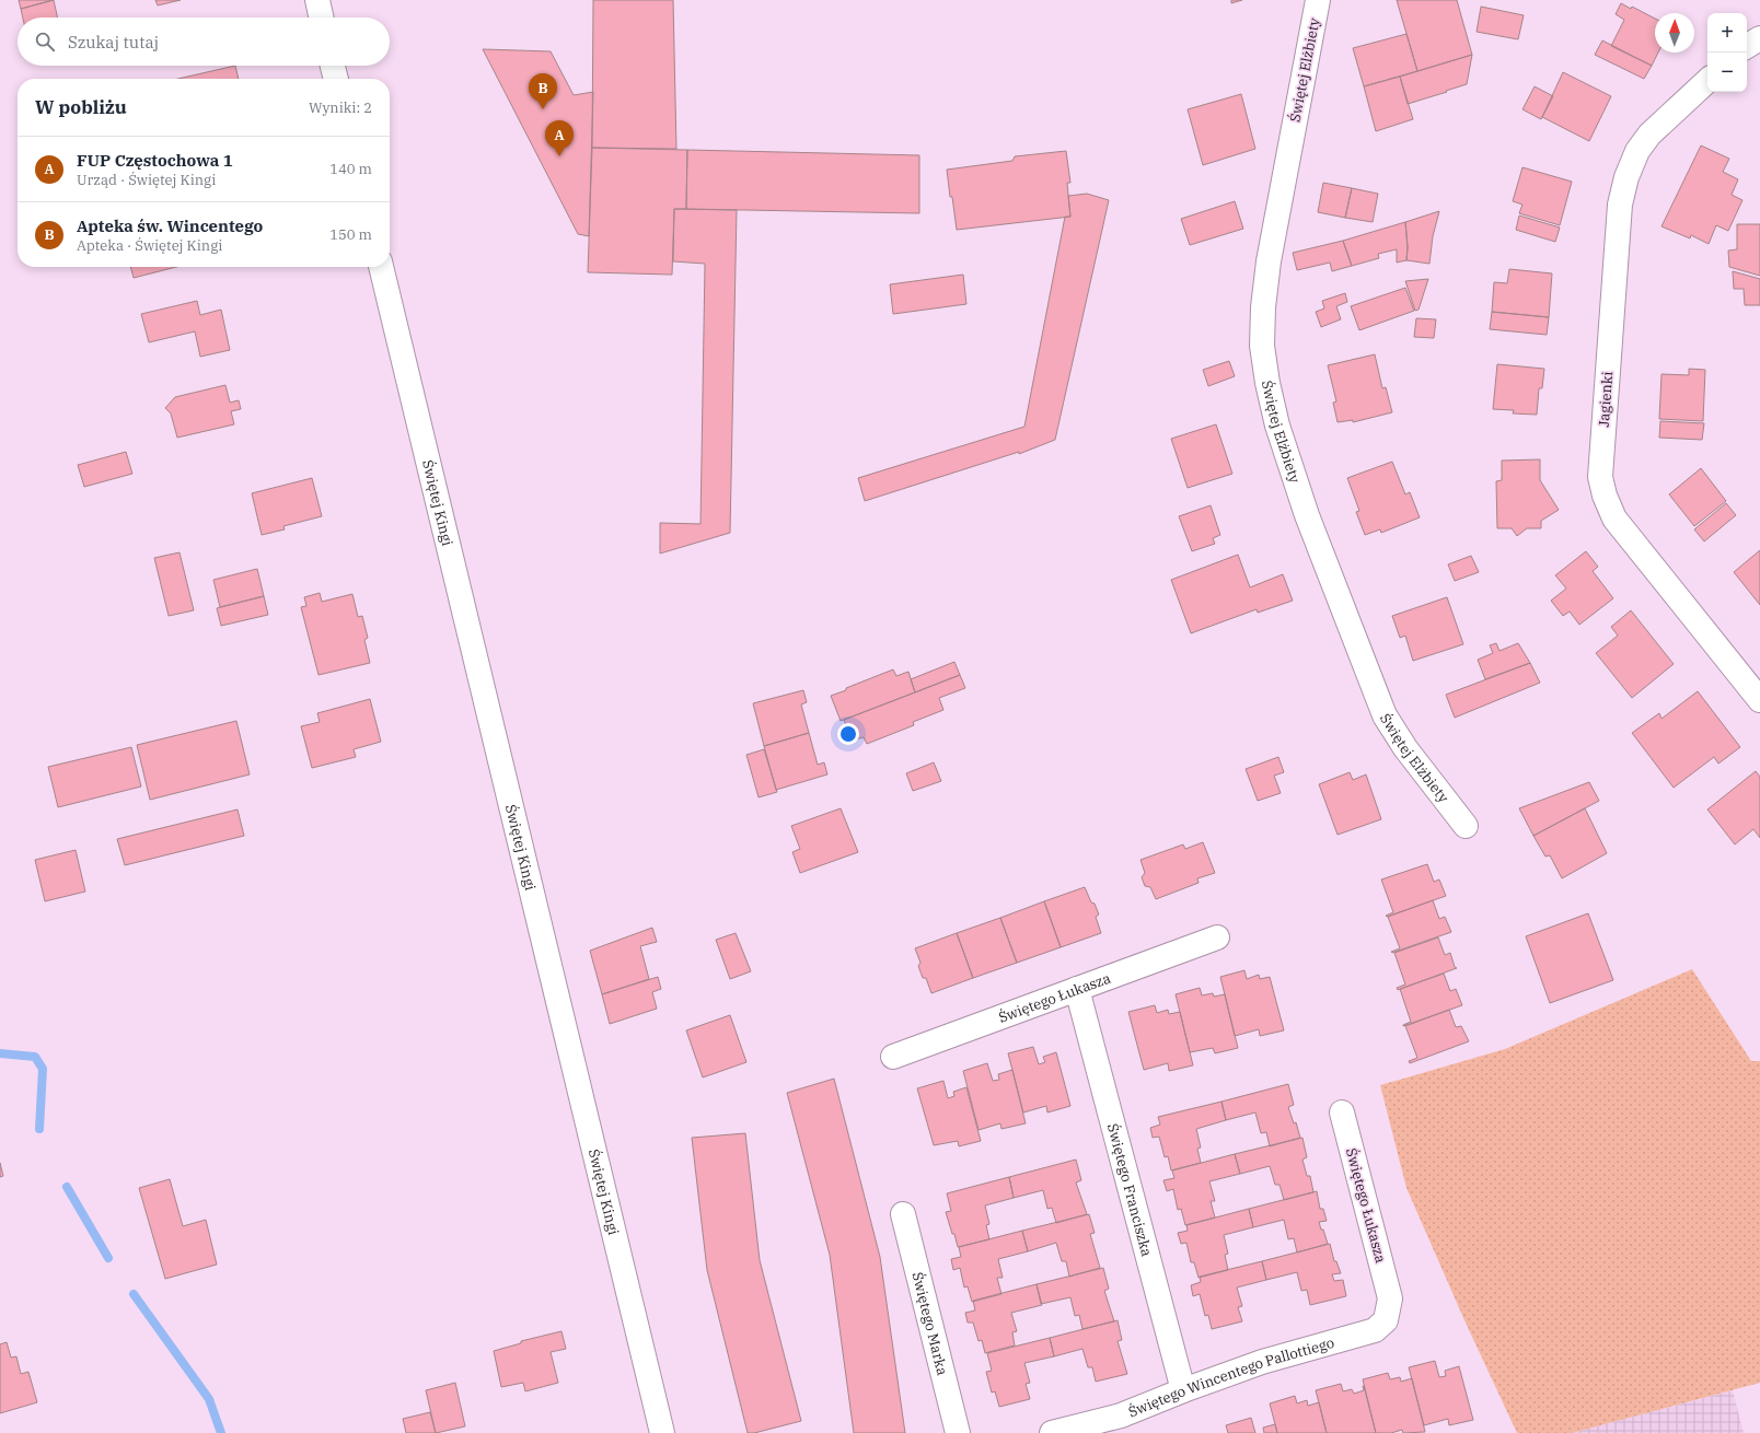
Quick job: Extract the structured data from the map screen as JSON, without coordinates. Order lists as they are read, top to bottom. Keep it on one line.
{"streets":{"street":["Świętej Elżbiety","Jagienki","Świętej Kingi","Świętego Łukasza","Świętego Franciszka","Świętego Marka","Świętego Wincentego Pallottiego"]},"crossings":[["Świętego Łukasza","Świętego Franciszka"],["Świętego Łukasza","Świętego Wincentego Pallottiego"],["Świętego Franciszka","Świętego Wincentego Pallottiego"]],"north":"top","page":{"map_buttons":["+","−"],"search":"Szukaj tutaj","pins":["B","A"],"heading":["W pobliżu","Wyniki: 2"],"list":[{"mark":"A","name":"FUP Częstochowa 1","note":"Urząd · Świętej Kingi","value":"140 m"},{"mark":"B","name":"Apteka św. Wincentego","note":"Apteka · Świętej Kingi","value":"150 m"}]}}
